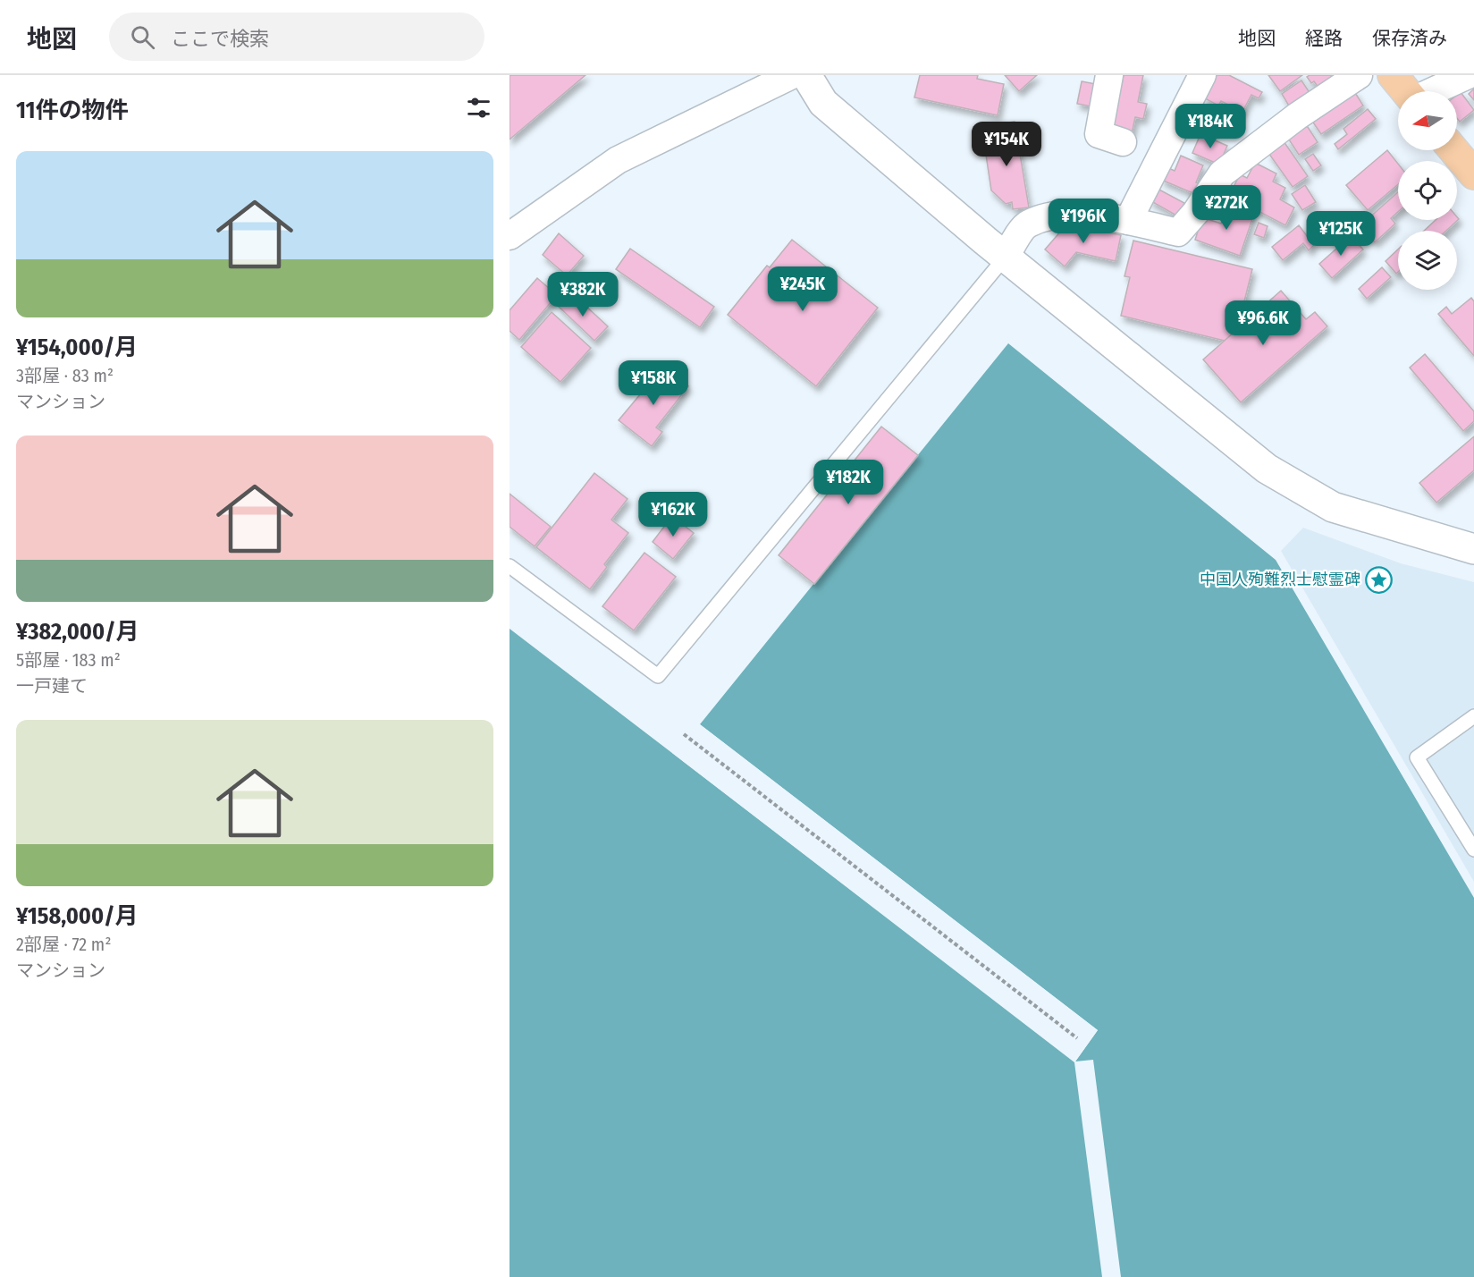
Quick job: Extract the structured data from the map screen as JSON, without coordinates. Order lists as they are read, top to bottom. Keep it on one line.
{"places":{"place":["中国人殉難烈士慰霊碑"]},"north":"left","page":{"header":"地図","search":"ここで検索","nav":["地図","経路","保存済み"],"heading":"11件の物件","price":["¥184K","¥154K","¥272K","¥196K","¥125K","¥245K","¥382K","¥96.6K","¥158K","¥182K","¥162K"],"list":[{"name":"¥154,000/月","note":"3部屋 · 83 m² · マンション"},{"name":"¥382,000/月","note":"5部屋 · 183 m² · 一戸建て"},{"name":"¥158,000/月","note":"2部屋 · 72 m² · マンション"}]}}
